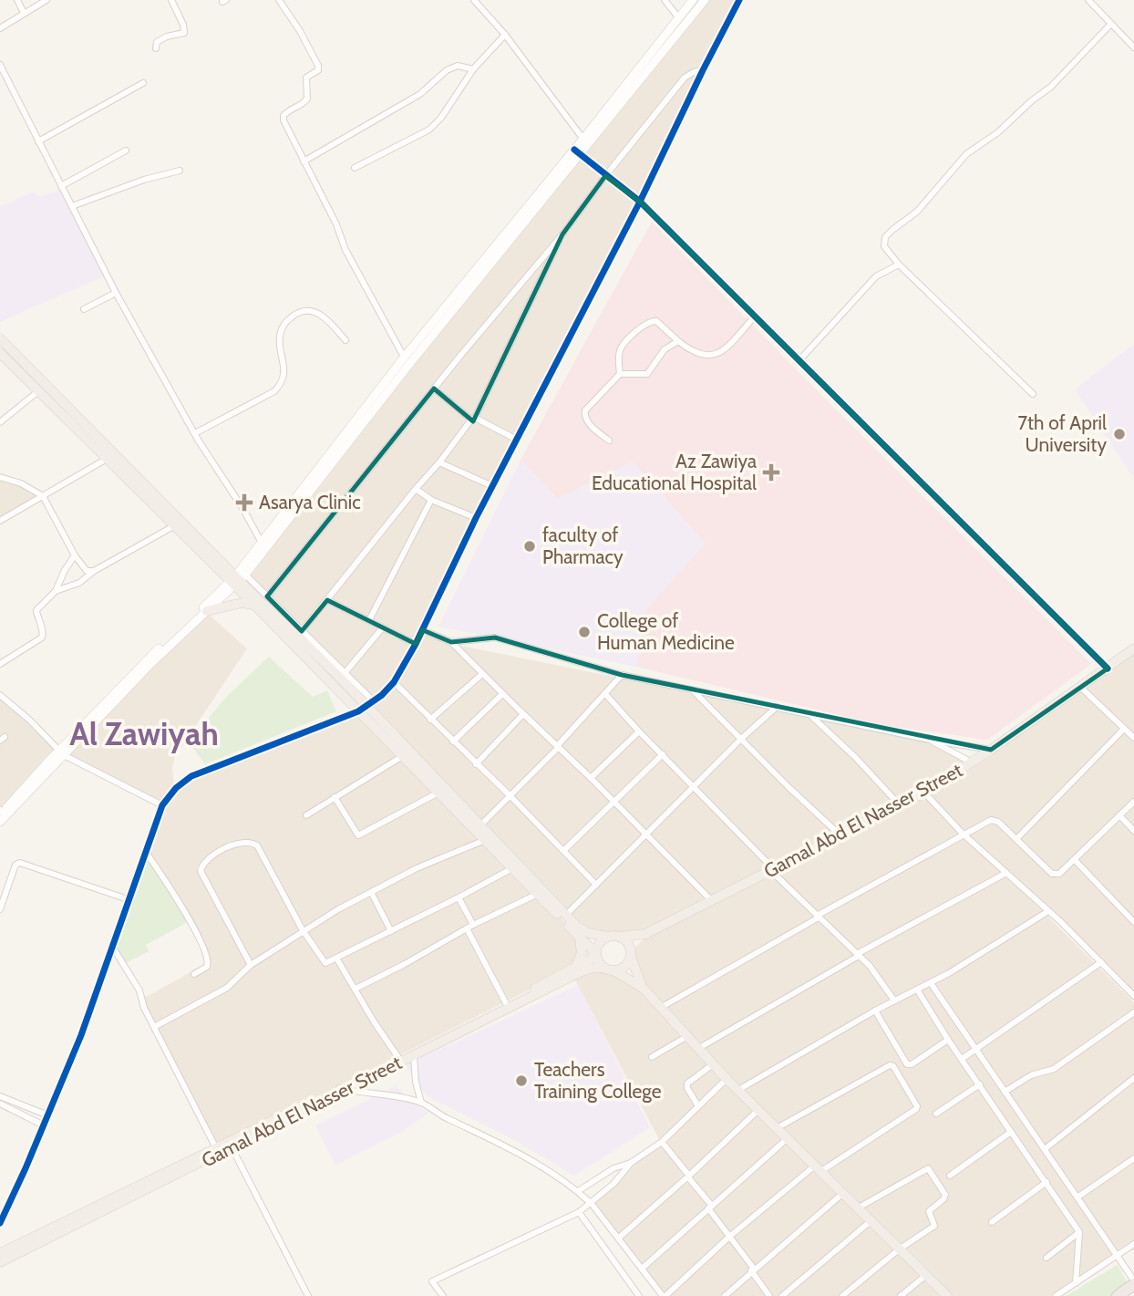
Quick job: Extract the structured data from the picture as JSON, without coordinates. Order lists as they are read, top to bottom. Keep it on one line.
{"streets":{"main road":["Gamal Abd El Nasser Street"]},"districts":["Al Zawiyah"],"places":{"other":["7th of April University","faculty of Pharmacy","College of Human Medicine","Teachers Training College"],"health":["Az Zawiya Educational Hospital","Asarya Clinic"]}}
